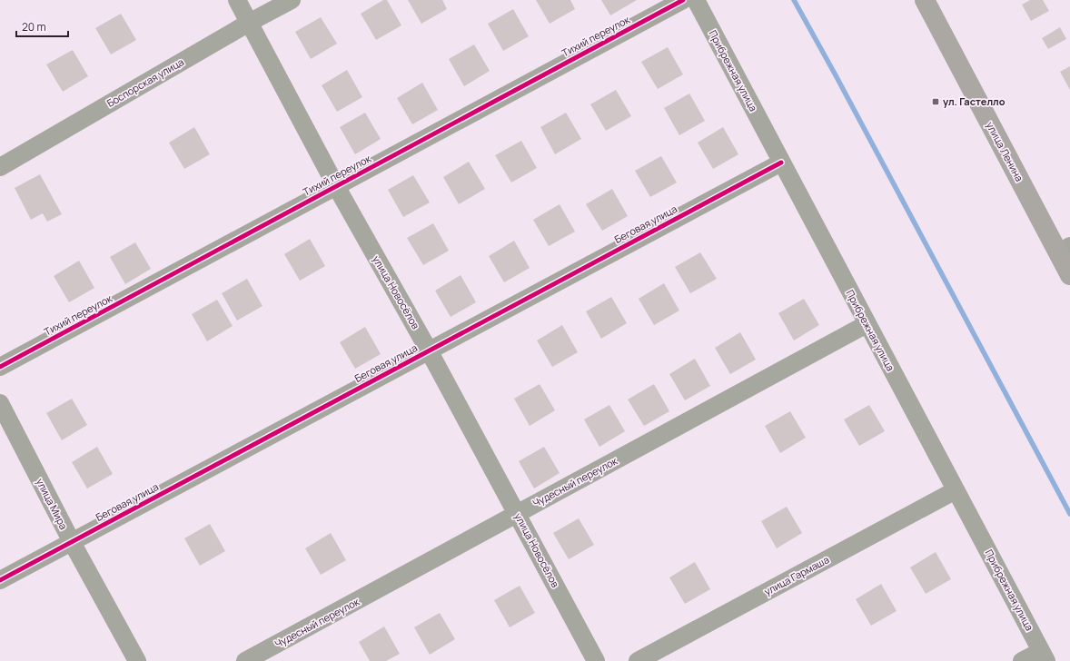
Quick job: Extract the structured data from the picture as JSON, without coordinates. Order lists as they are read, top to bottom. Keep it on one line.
{"streets":{"main road":["улица Ленина"],"street":["Тихий переулок","Прибрежная улица","Боспорская улица","Беговая улица","улица Новосёлов","Чудесный переулок","улица Мира","улица Гармаша"]},"crossings":[["Тихий переулок","улица Новосёлов"],["Прибрежная улица","Беговая улица"],["Прибрежная улица","Чудесный переулок"],["Прибрежная улица","улица Гармаша"],["Боспорская улица","улица Новосёлов"],["Беговая улица","улица Новосёлов"],["Беговая улица","улица Мира"],["улица Новосёлов","Чудесный переулок"]],"places":{"transit":["ул. Гастелло"]},"scale_bar":"20 m"}
